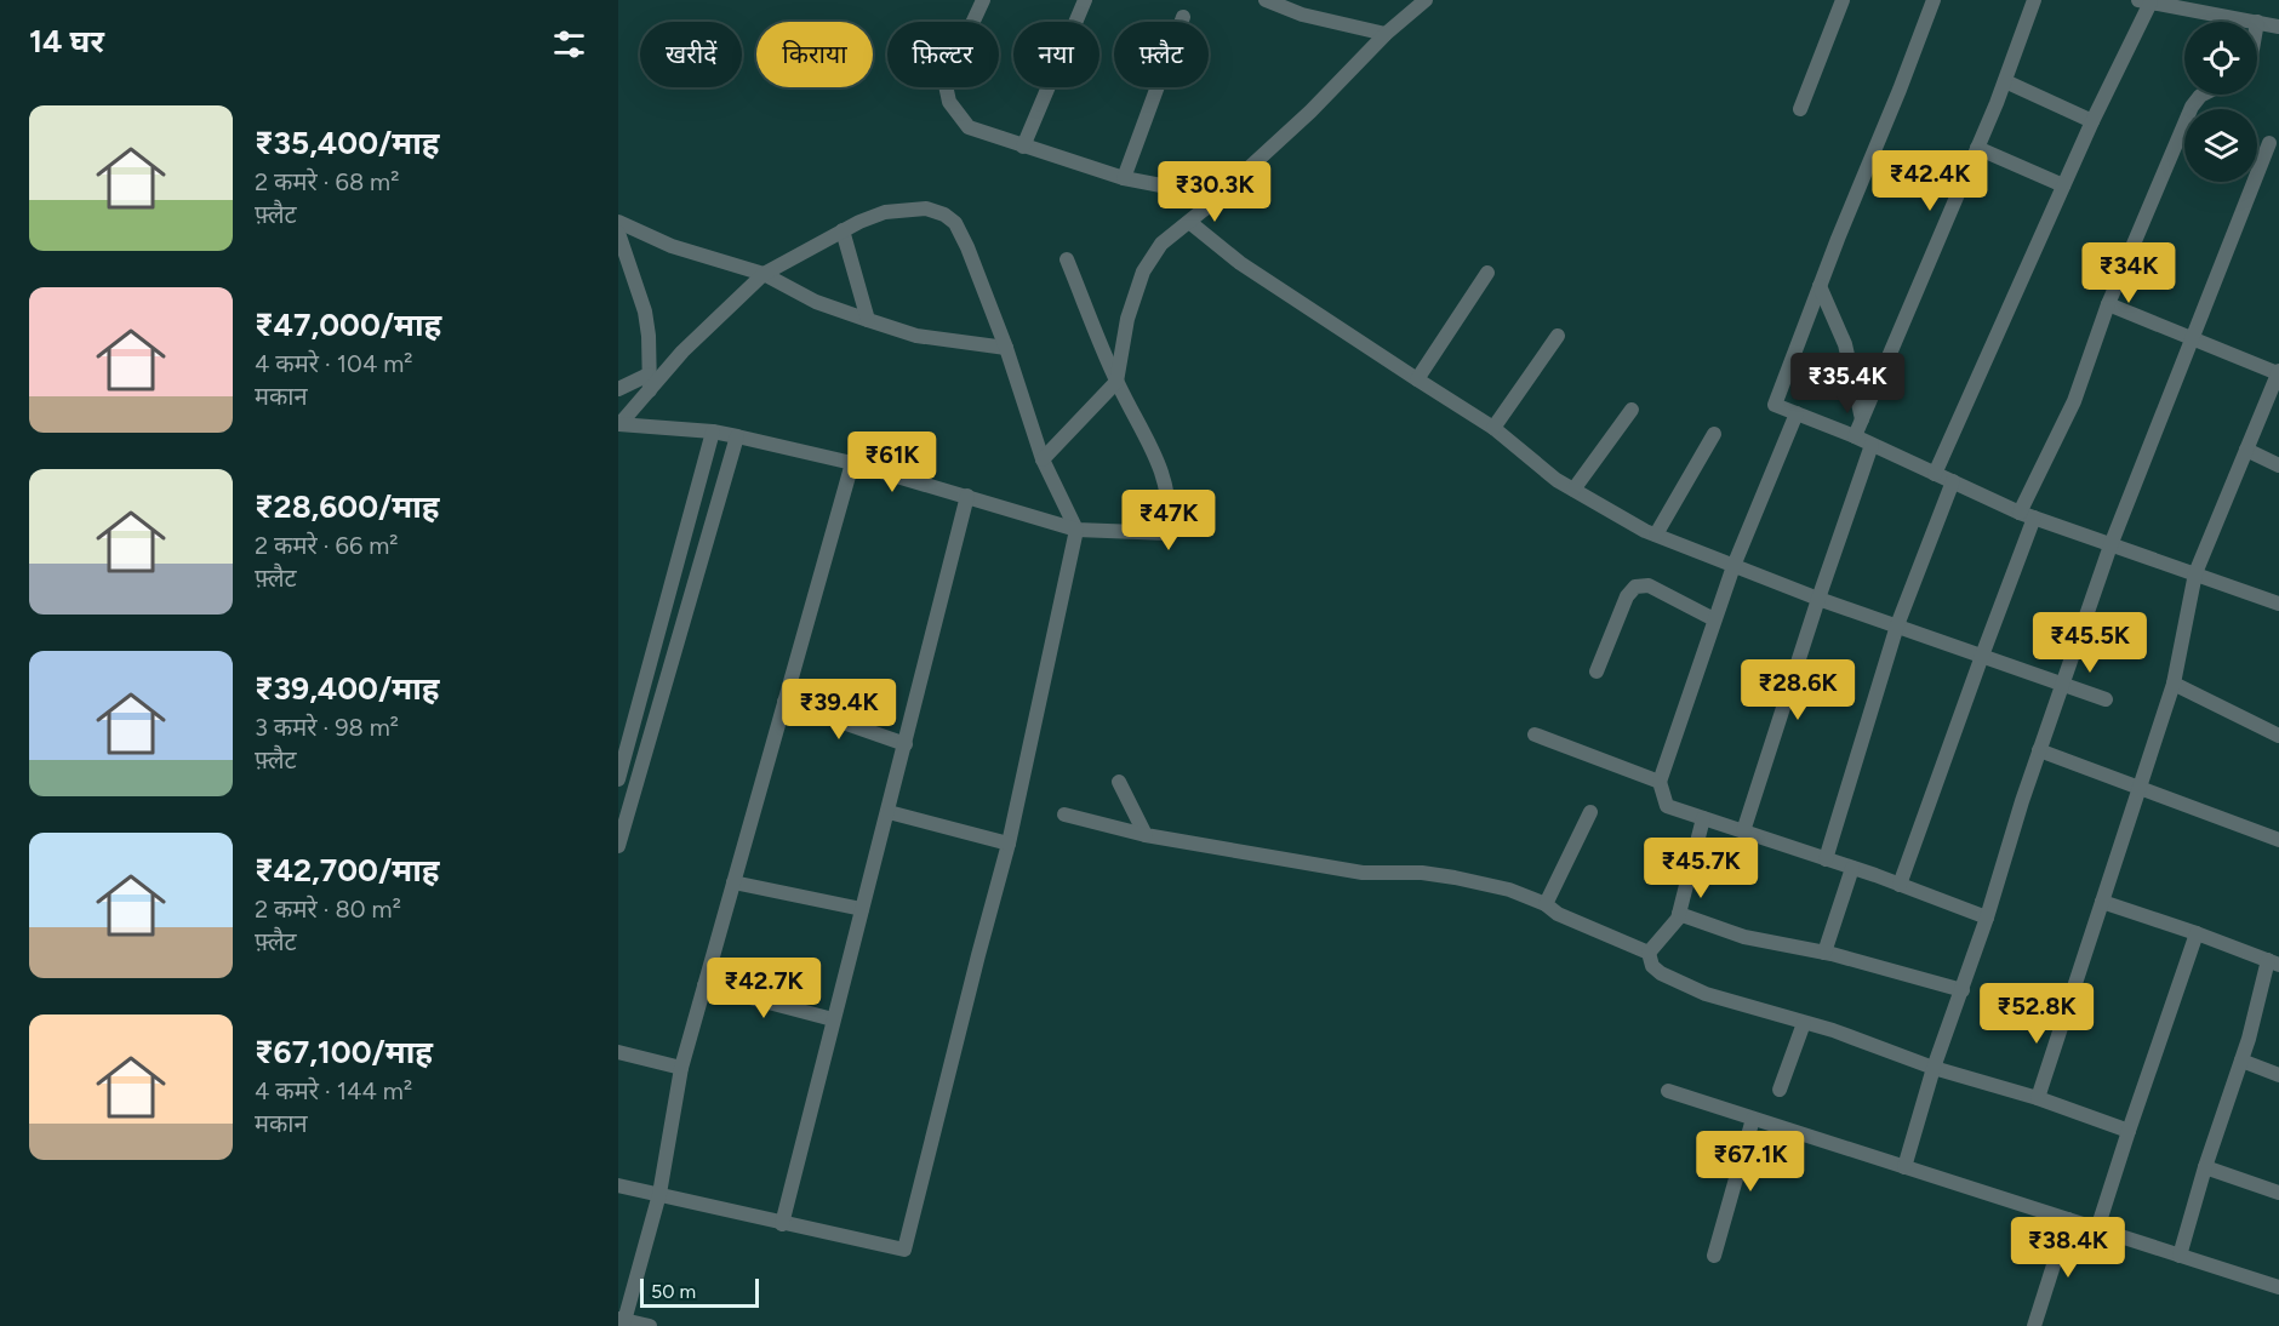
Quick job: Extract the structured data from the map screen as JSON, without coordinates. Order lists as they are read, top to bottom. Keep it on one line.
{"scale_bar":"50 m","page":{"heading":"14 घर","chip":["खरीदें","किराया","फ़िल्टर","नया","फ़्लैट"],"list":[{"name":"₹35,400/माह","note":"2 कमरे · 68 m² · फ़्लैट"},{"name":"₹47,000/माह","note":"4 कमरे · 104 m² · मकान"},{"name":"₹28,600/माह","note":"2 कमरे · 66 m² · फ़्लैट"},{"name":"₹39,400/माह","note":"3 कमरे · 98 m² · फ़्लैट"},{"name":"₹42,700/माह","note":"2 कमरे · 80 m² · फ़्लैट"},{"name":"₹67,100/माह","note":"4 कमरे · 144 m² · मकान"}],"price":["₹42.4K","₹30.3K","₹34K","₹35.4K","₹61K","₹47K","₹45.5K","₹28.6K","₹39.4K","₹45.7K","₹42.7K","₹52.8K","₹67.1K","₹38.4K"],"scale":"50 m"}}
